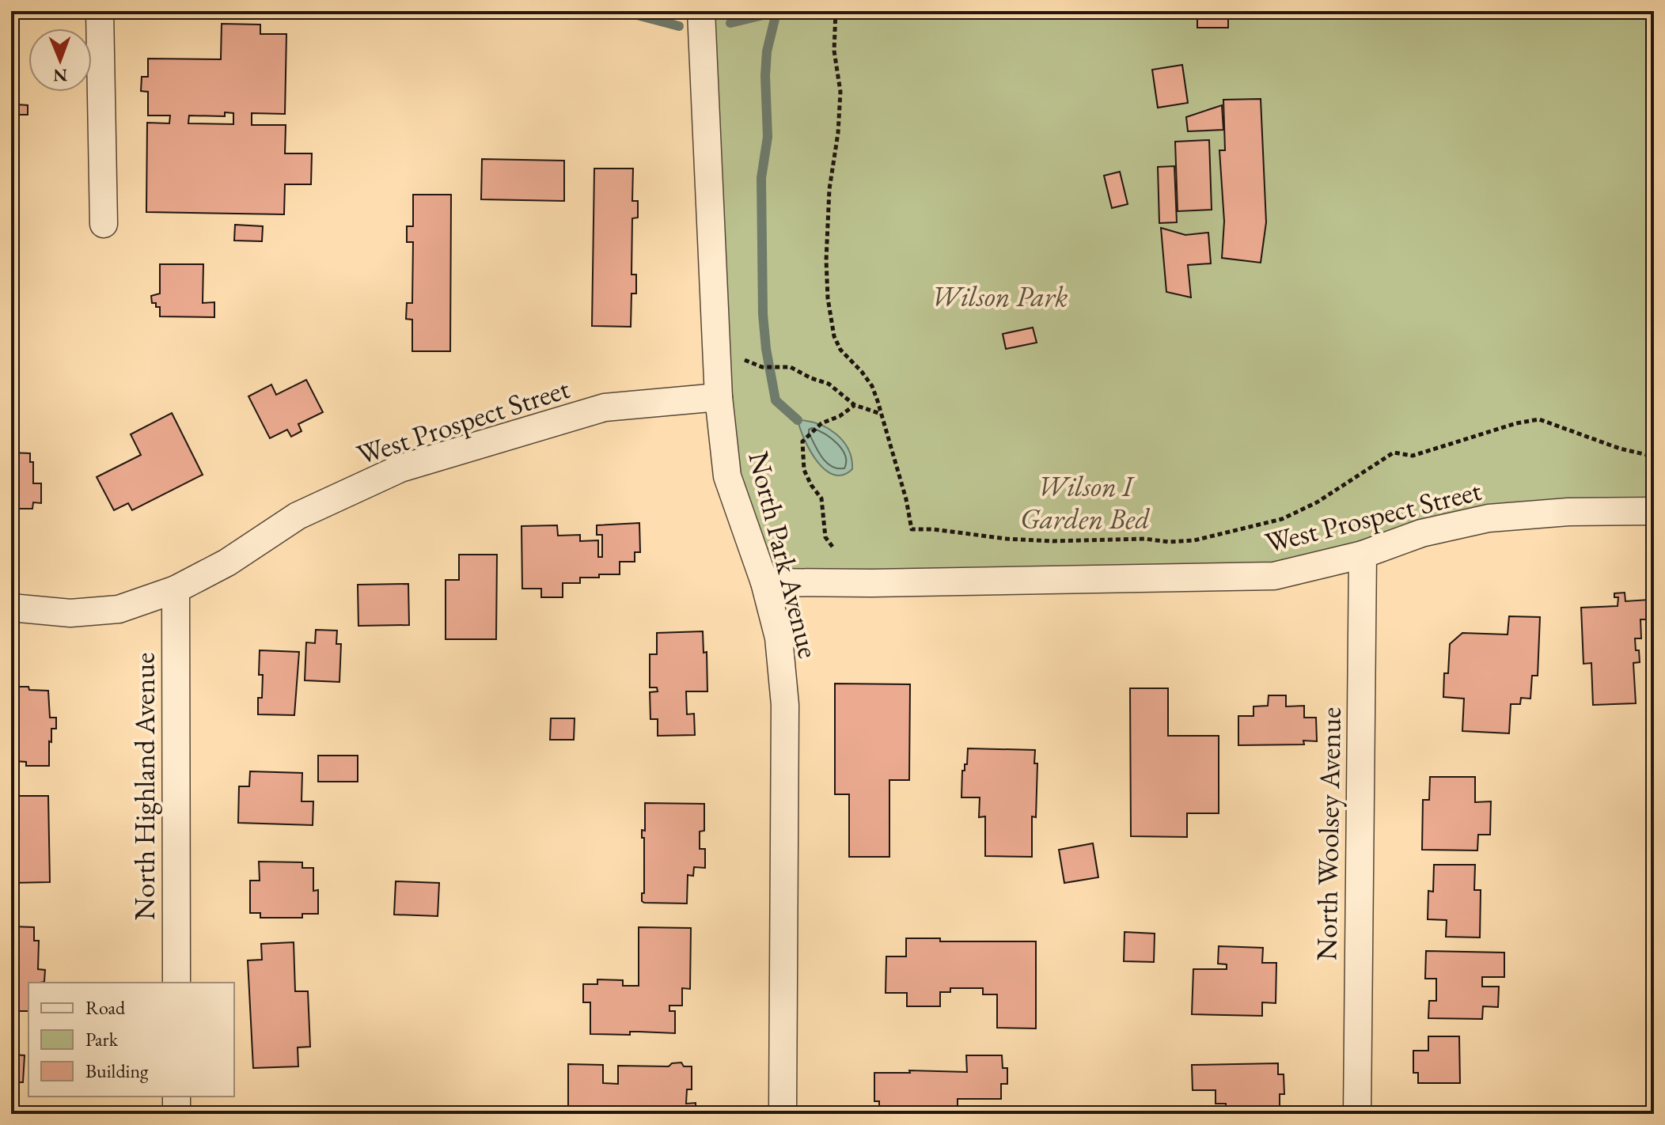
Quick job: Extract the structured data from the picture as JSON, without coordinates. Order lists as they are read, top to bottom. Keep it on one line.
{"streets":{"street":["West Prospect Street","North Park Avenue","North Highland Avenue","North Woolsey Avenue"]},"crossings":[["West Prospect Street","North Park Avenue"],["West Prospect Street","North Highland Avenue"],["West Prospect Street","North Woolsey Avenue"]],"parks":["Wilson Park","Wilson I Garden Bed"],"legend":["Road","Park","Building"],"north":"bottom"}
